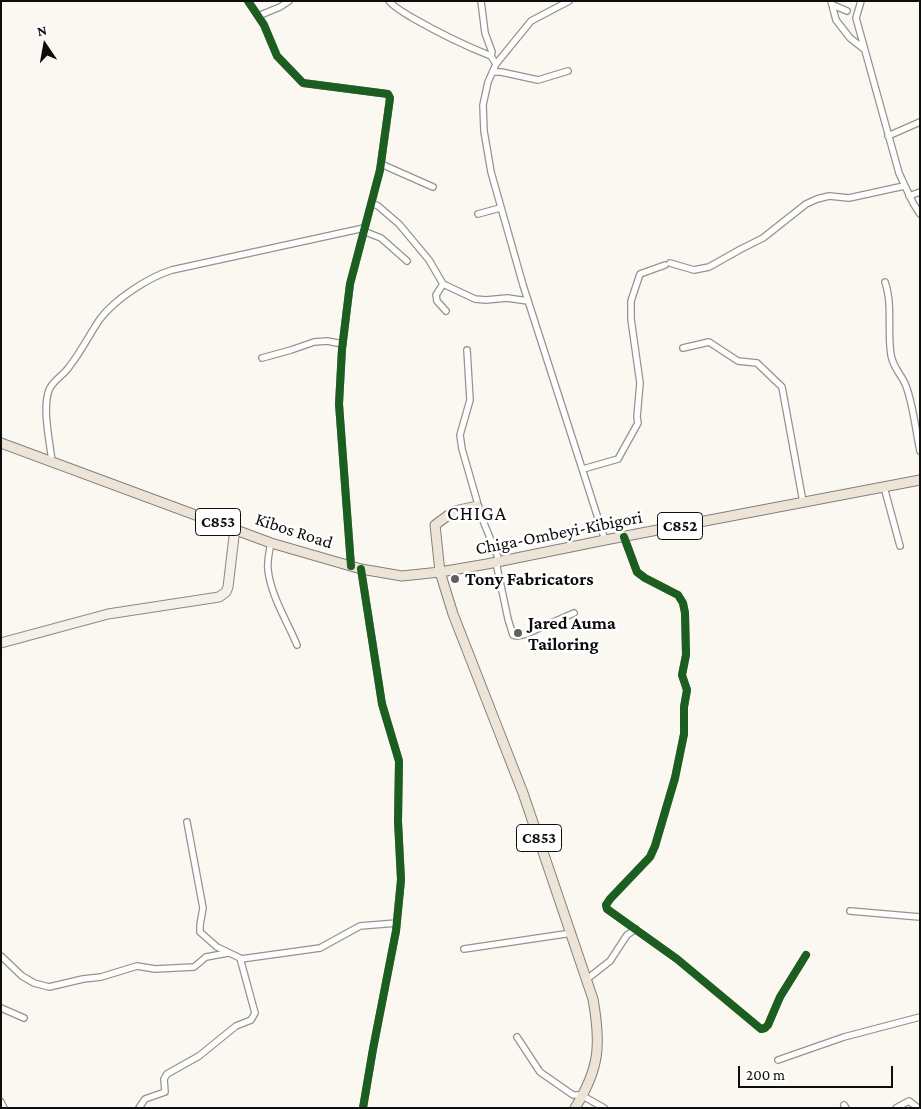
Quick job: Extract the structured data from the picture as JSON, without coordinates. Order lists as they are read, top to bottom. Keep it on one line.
{"streets":{"main road":["C853","C852","Kibos Road","Chiga-Ombeyi-Kibigori"]},"crossings":[["C853","Kibos Road"],["C853","Chiga-Ombeyi-Kibigori"],["Kibos Road","Chiga-Ombeyi-Kibigori"]],"districts":["CHIGA"],"places":["Tony Fabricators","Jared Auma Tailoring"],"scale_bar":"200 m","north":"top"}
